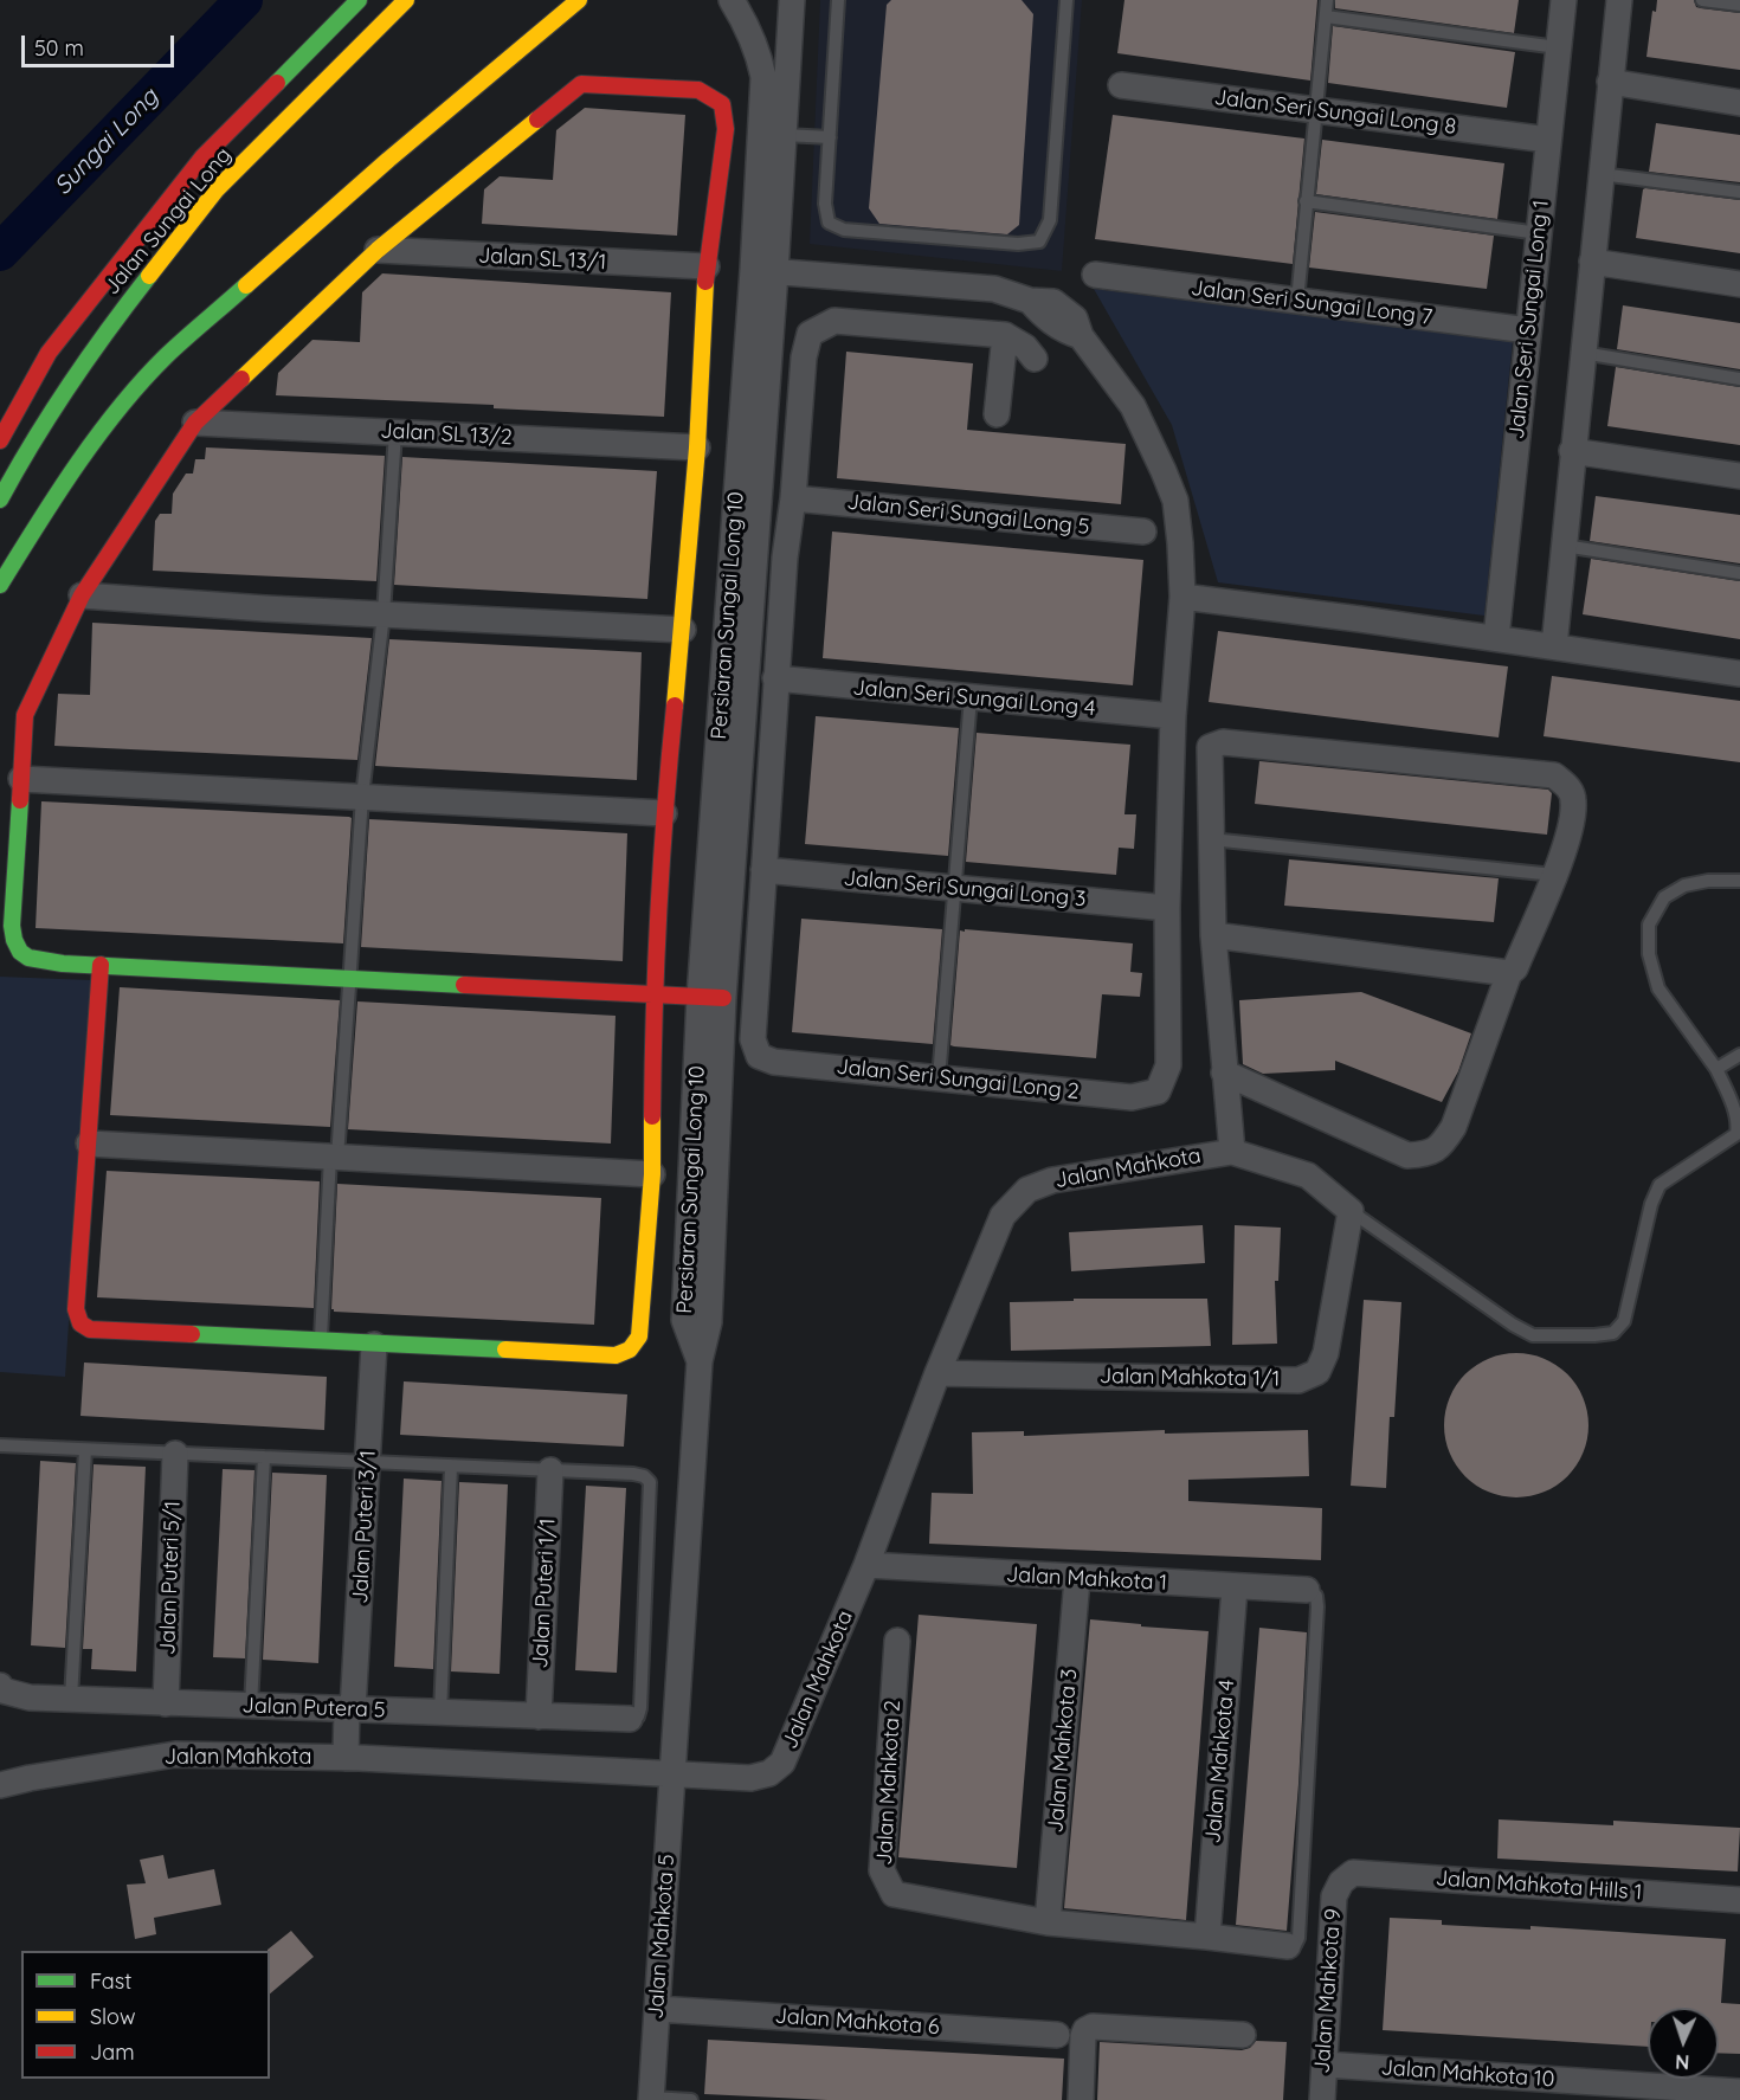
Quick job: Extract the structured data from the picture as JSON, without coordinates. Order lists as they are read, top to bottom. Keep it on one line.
{"streets":{"main road":["Jalan Sungai Long"],"street":["Jalan Seri Sungai Long 8","Jalan SL 13/1","Jalan Seri Sungai Long 7","Jalan Seri Sungai Long 1","Jalan SL 13/2","Jalan Seri Sungai Long 5","Persiaran Sungai Long 10","Jalan Seri Sungai Long 4","Jalan Seri Sungai Long 3","Jalan Seri Sungai Long 2","Jalan Mahkota","Jalan Mahkota 1/1","Jalan Puteri 3/1","Jalan Puteri 5/1","Jalan Mahkota 1","Jalan Puteri 1/1","Jalan Putera 5","Jalan Mahkota 3","Jalan Mahkota 4","Jalan Mahkota 2","Jalan Mahkota Hills 1","Jalan Mahkota 5","Jalan Mahkota 9","Jalan Mahkota 6","Jalan Mahkota 10"]},"crossings":[["Jalan Seri Sungai Long 8","Jalan Seri Sungai Long 1"],["Jalan Seri Sungai Long 7","Jalan Seri Sungai Long 1"],["Persiaran Sungai Long 10","Jalan Mahkota"],["Persiaran Sungai Long 10","Jalan Mahkota 5"],["Jalan Seri Sungai Long 3","Jalan Seri Sungai Long 2"],["Jalan Mahkota","Jalan Mahkota 1/1"],["Jalan Mahkota","Jalan Puteri 3/1"],["Jalan Mahkota","Jalan Mahkota 1"],["Jalan Mahkota","Jalan Mahkota 5"],["Jalan Puteri 3/1","Jalan Putera 5"],["Jalan Puteri 5/1","Jalan Putera 5"],["Jalan Mahkota 1","Jalan Mahkota 3"],["Jalan Mahkota 1","Jalan Mahkota 4"],["Jalan Puteri 1/1","Jalan Putera 5"],["Jalan Mahkota 3","Jalan Mahkota 2"],["Jalan Mahkota Hills 1","Jalan Mahkota 9"],["Jalan Mahkota 5","Jalan Mahkota 6"],["Jalan Mahkota 9","Jalan Mahkota 10"]],"water":["Sungai Long"],"legend":["Fast","Slow","Jam"],"scale_bar":"50 m","north":"bottom"}
